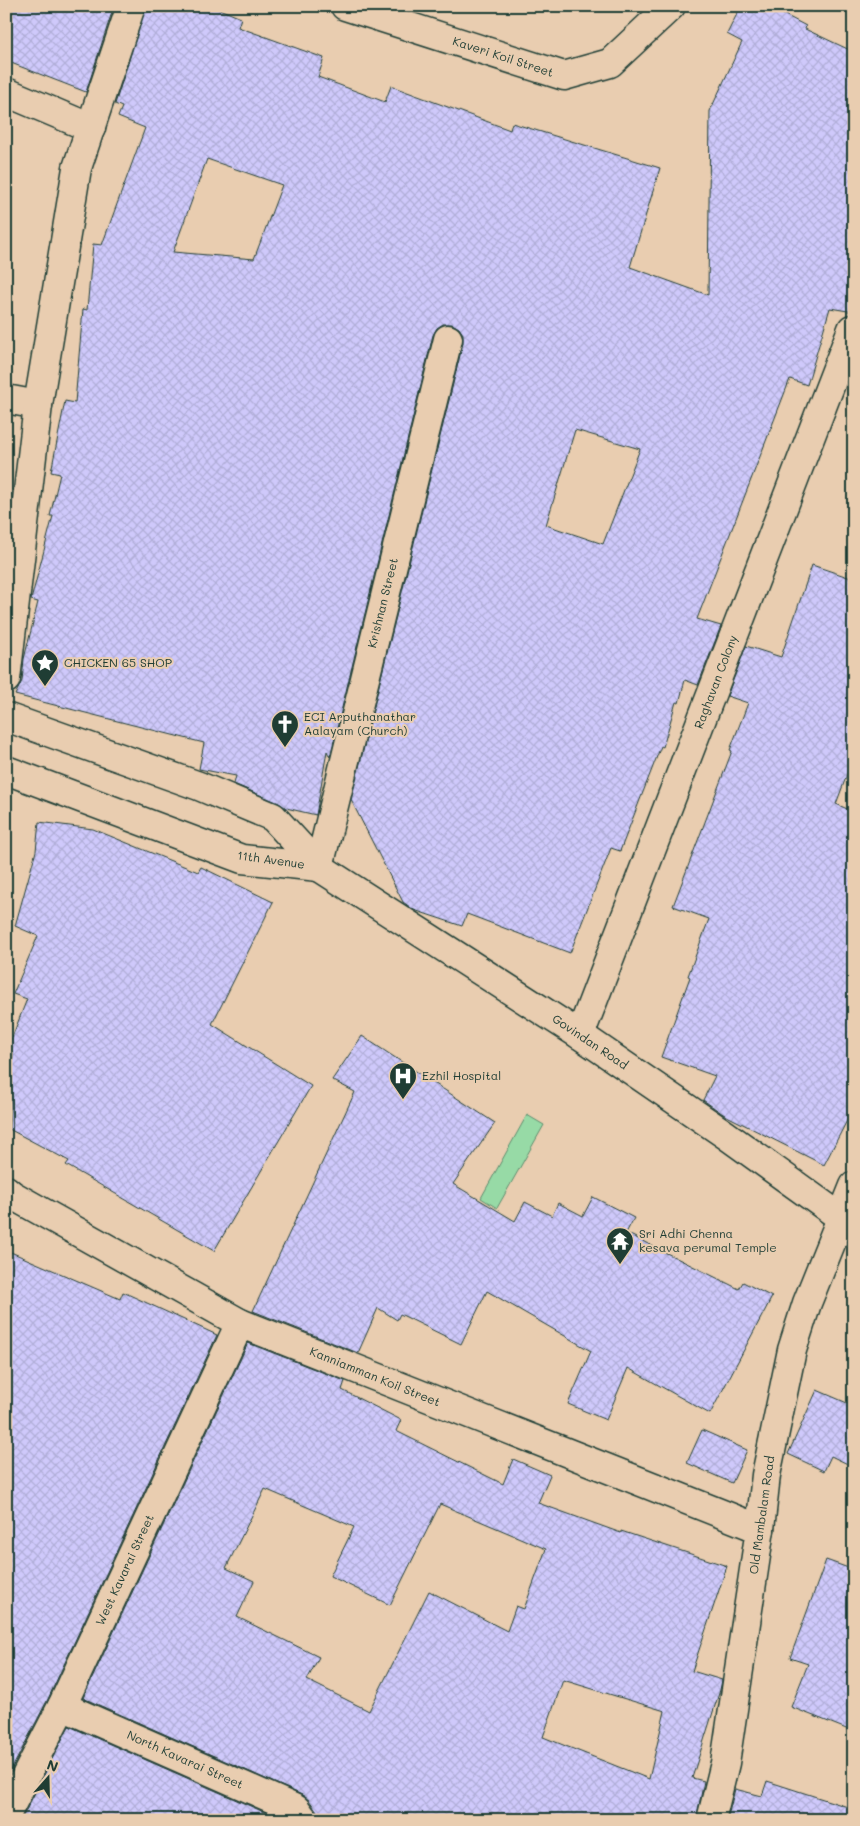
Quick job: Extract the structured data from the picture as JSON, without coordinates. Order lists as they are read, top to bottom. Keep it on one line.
{"streets":{"street":["Kaveri Koil Street","Krishnan Street","Raghavan Colony","11th Avenue","Govindan Road","Kanniamman Koil Street","Old Mambalam Road","West Kavarai Street","North Kavarai Street"]},"crossings":[["Krishnan Street","11th Avenue"],["Krishnan Street","Govindan Road"],["Raghavan Colony","Govindan Road"],["11th Avenue","Govindan Road"],["Govindan Road","Old Mambalam Road"],["Kanniamman Koil Street","Old Mambalam Road"],["Kanniamman Koil Street","West Kavarai Street"],["West Kavarai Street","North Kavarai Street"]],"places":{"place":["CHICKEN 65 SHOP"],"church":["ECI Arputhanathar Aalayam (Church)"],"hospital":["Ezhil Hospital"],"temple":["Sri Adhi Chenna kesava perumal Temple"]},"north":"top"}
